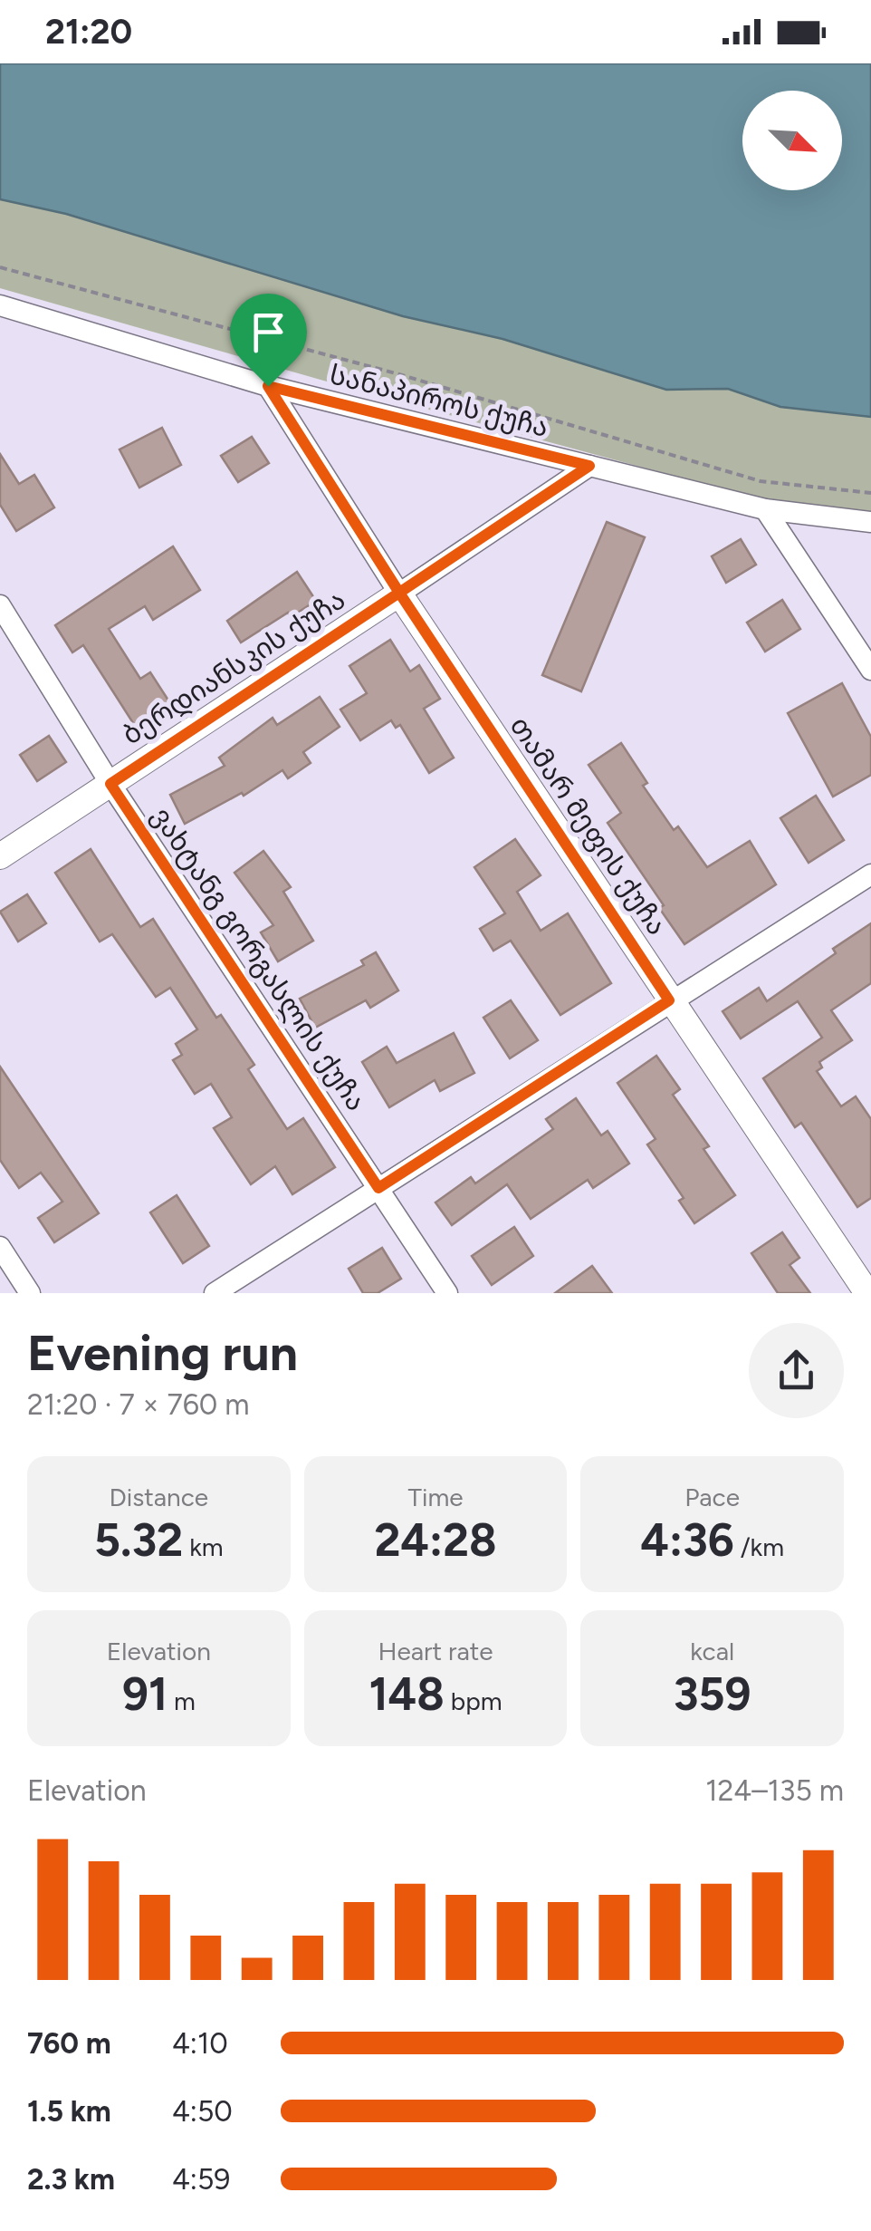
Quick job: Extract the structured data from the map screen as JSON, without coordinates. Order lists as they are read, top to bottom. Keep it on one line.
{"streets":{"street":["სანაპიროს ქუჩა","ბერდიანსკის ქუჩა","თამარ მეფის ქუჩა","ვახტანგ გორგასლის ქუჩა"]},"crossings":[["სანაპიროს ქუჩა","ბერდიანსკის ქუჩა"],["სანაპიროს ქუჩა","თამარ მეფის ქუჩა"],["ბერდიანსკის ქუჩა","თამარ მეფის ქუჩა"],["ბერდიანსკის ქუჩა","ვახტანგ გორგასლის ქუჩა"]],"north":"bottom right","page":{"status":"21:20","heading":["Evening run","21:20 · 7 × 760 m"],"stats":[["Distance","5.32 km"],["Time","24:28"],["Pace","4:36 /km"],["Elevation","91 m"],["Heart rate","148 bpm"],["kcal","359"]],"chart":["Elevation","124–135 m"],"list":[{"name":"760 m","note":"4:10"},{"name":"1.5 km","note":"4:50"},{"name":"2.3 km","note":"4:59"}]}}
